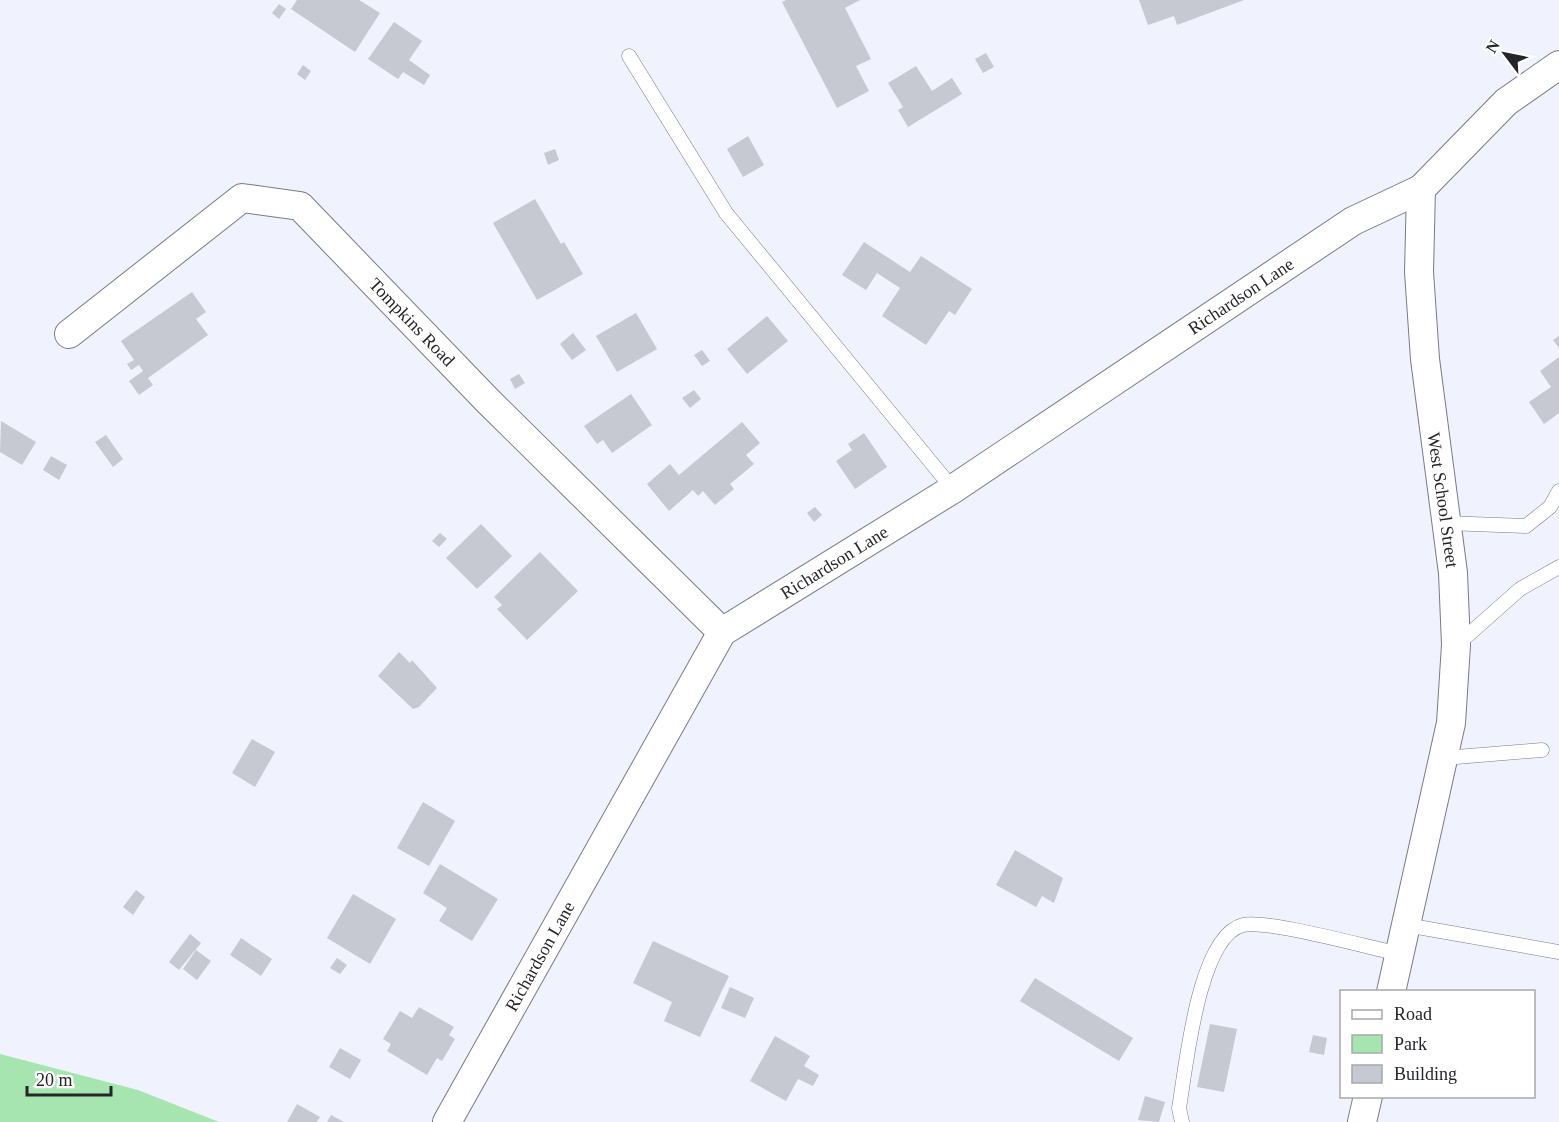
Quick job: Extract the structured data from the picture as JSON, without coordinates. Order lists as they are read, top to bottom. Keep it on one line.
{"streets":{"street":["Richardson Lane","Tompkins Road","West School Street"]},"crossings":[["Richardson Lane","Tompkins Road"],["Richardson Lane","West School Street"]],"legend":["Road","Park","Building"],"scale_bar":"20 m","north":"top left"}
